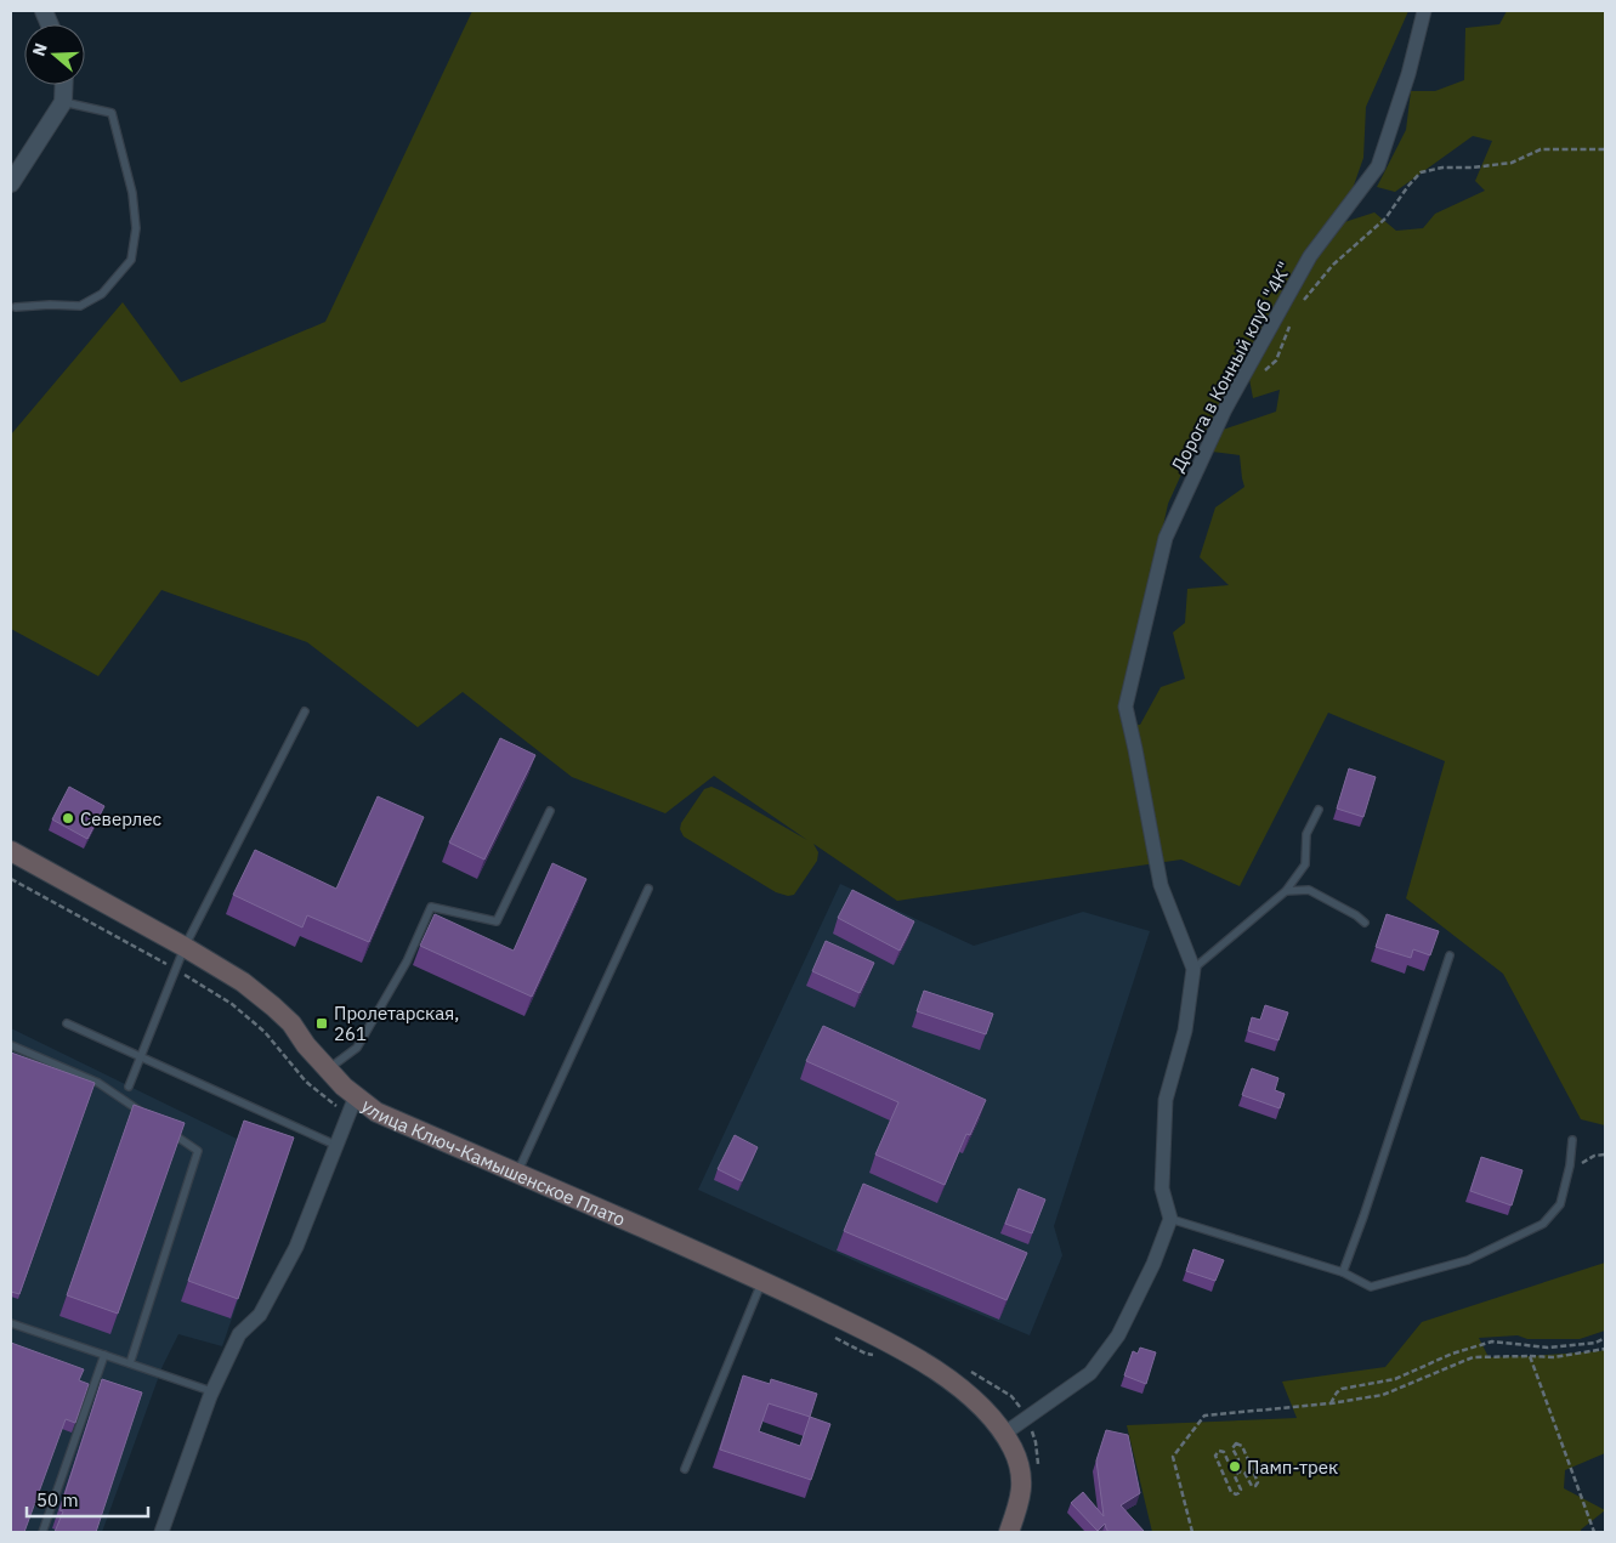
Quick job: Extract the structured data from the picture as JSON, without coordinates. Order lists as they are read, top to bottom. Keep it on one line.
{"streets":{"main road":["улица Ключ-Камышенское Плато"],"street":["Дорога в Конный клуб \"4К\""]},"places":{"other":["Северлес","Памп-трек"],"transit":["Пролетарская, 261"]},"scale_bar":"50 m","north":"left"}
